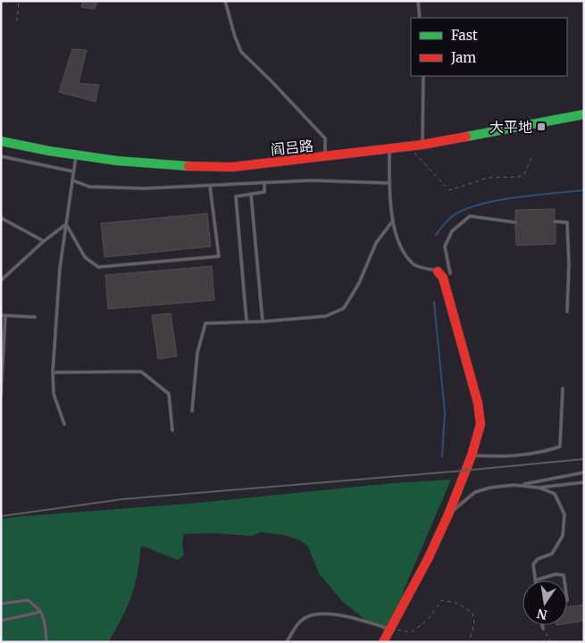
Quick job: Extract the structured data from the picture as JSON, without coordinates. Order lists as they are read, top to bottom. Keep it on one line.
{"streets":{"street":["阎吕路"]},"places":{"transit":["大平地"]},"legend":["Fast","Jam"],"north":"bottom"}
